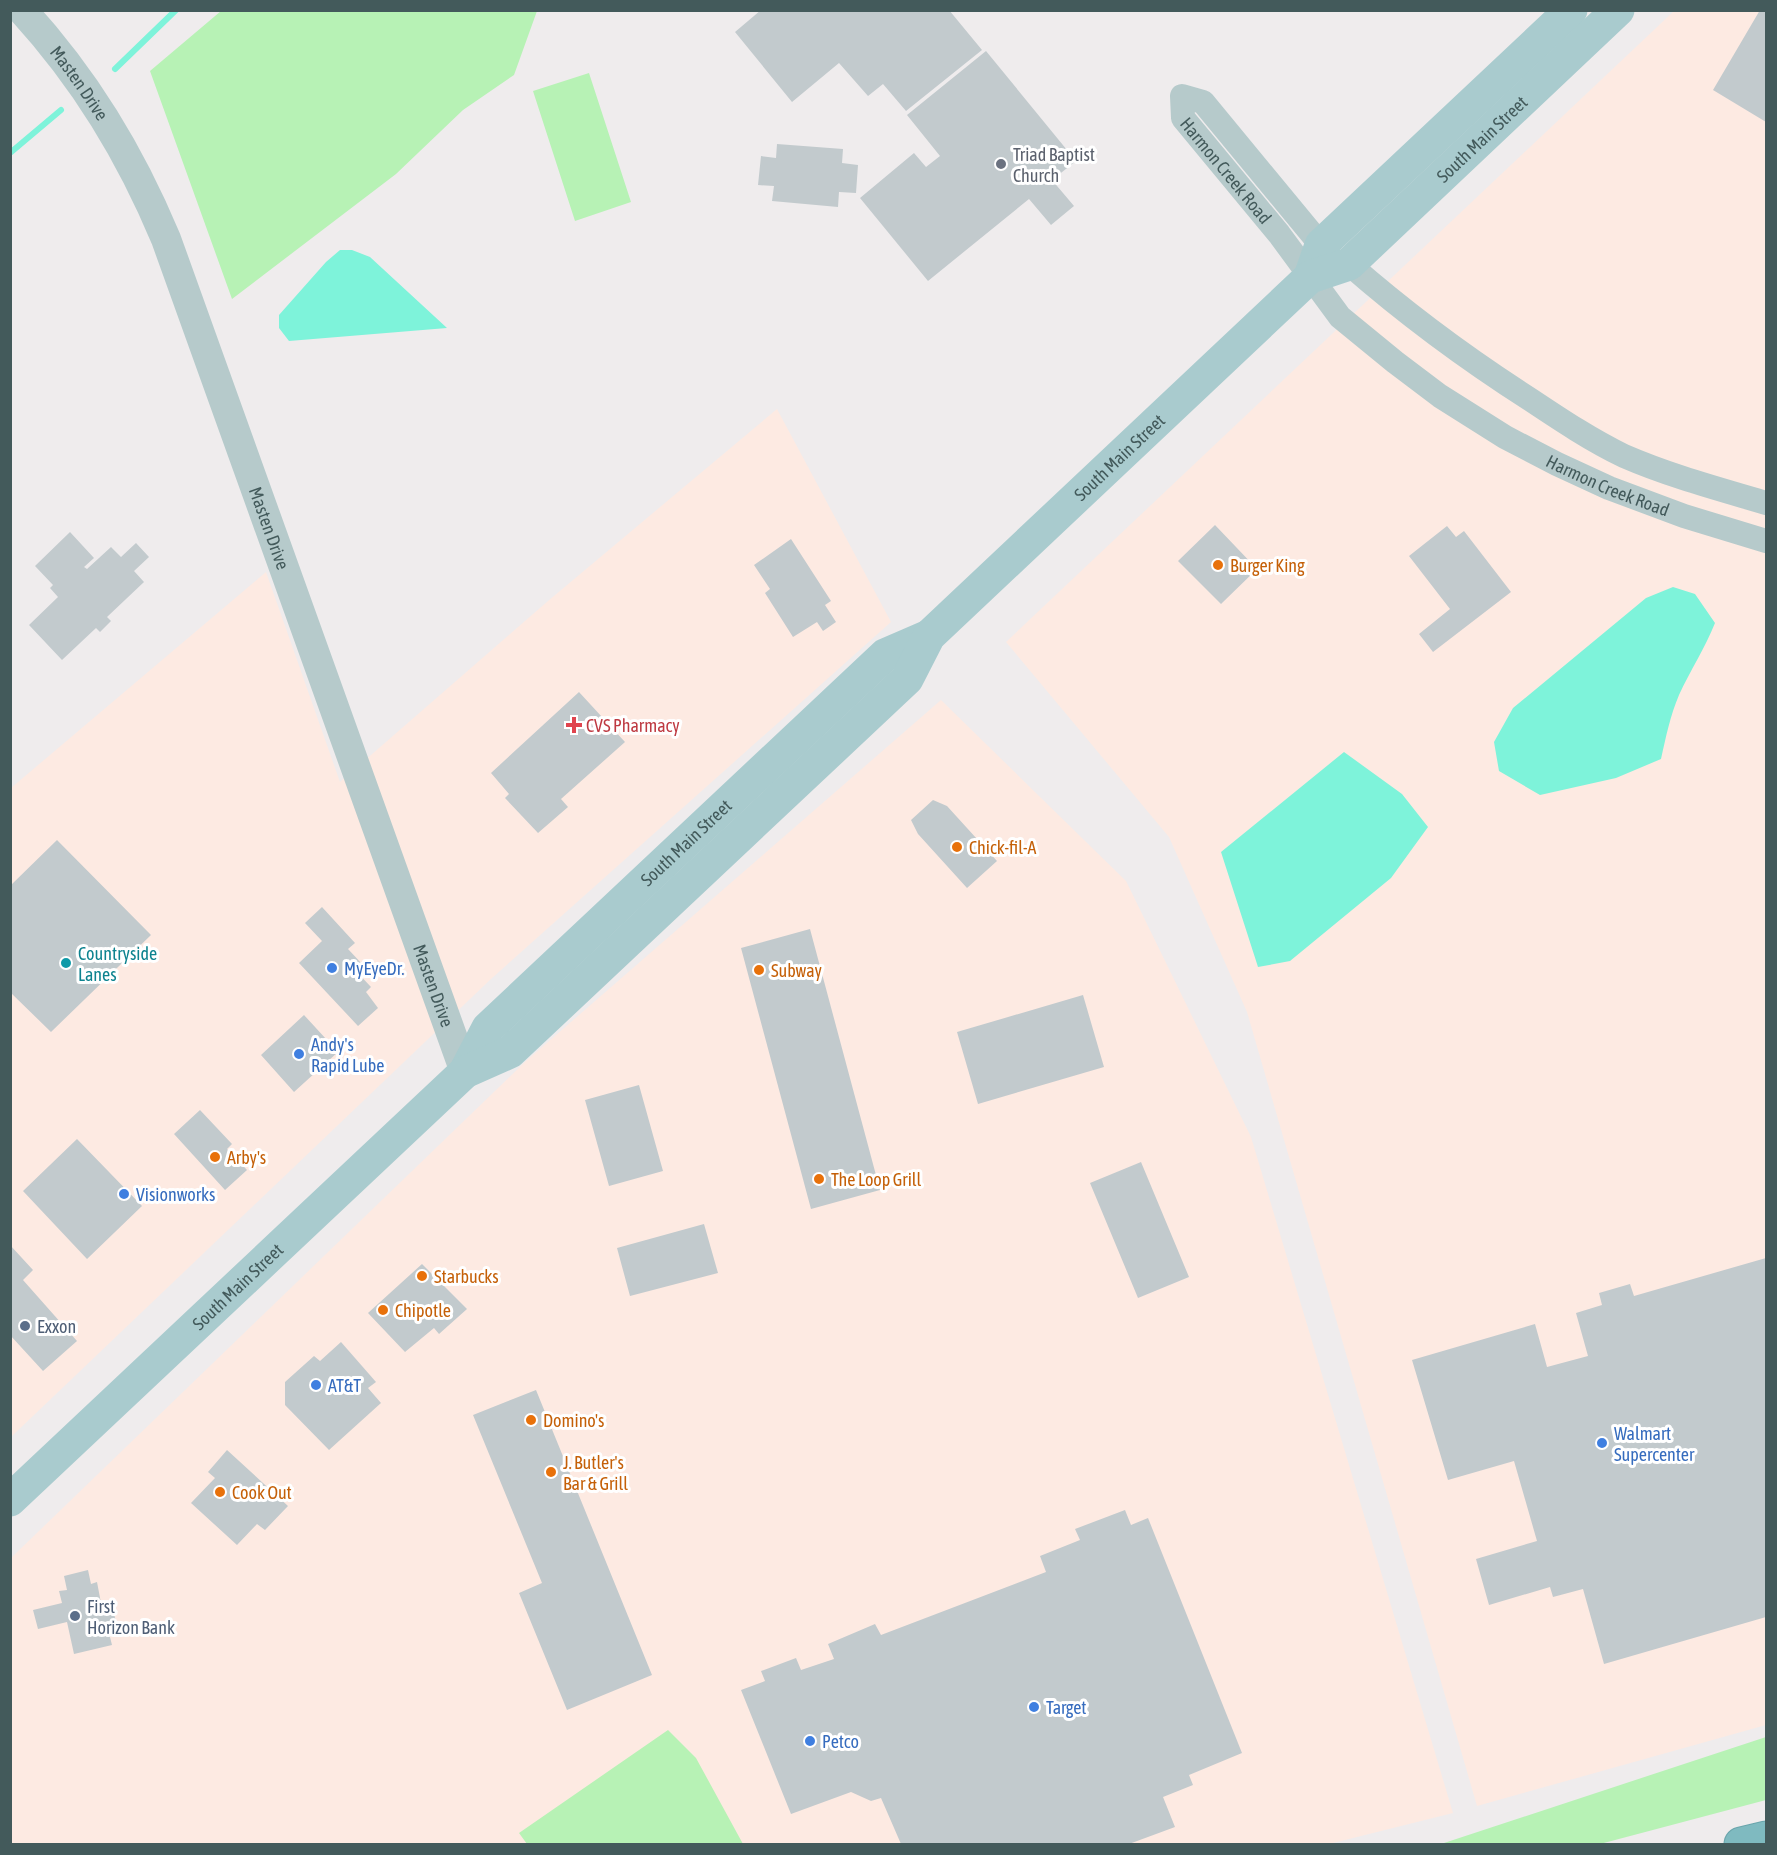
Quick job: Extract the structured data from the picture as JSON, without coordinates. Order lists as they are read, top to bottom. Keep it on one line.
{"streets":{"main road":["South Main Street"],"street":["Masten Drive","Harmon Creek Road"]},"crossings":[["Masten Drive","South Main Street"],["South Main Street","Harmon Creek Road"]],"places":{"other":["Triad Baptist Church","Burger King","Chick-fil-A","Countryside Lanes","MyEyeDr.","Subway","Andy's Rapid Lube","Arby's","The Loop Grill","Visionworks","Starbucks","Chipotle","Exxon","AT&T","Domino's","Walmart Supercenter","J. Butler's Bar & Grill","Cook Out","First Horizon Bank","Target","Petco"],"health":["CVS Pharmacy"]}}
